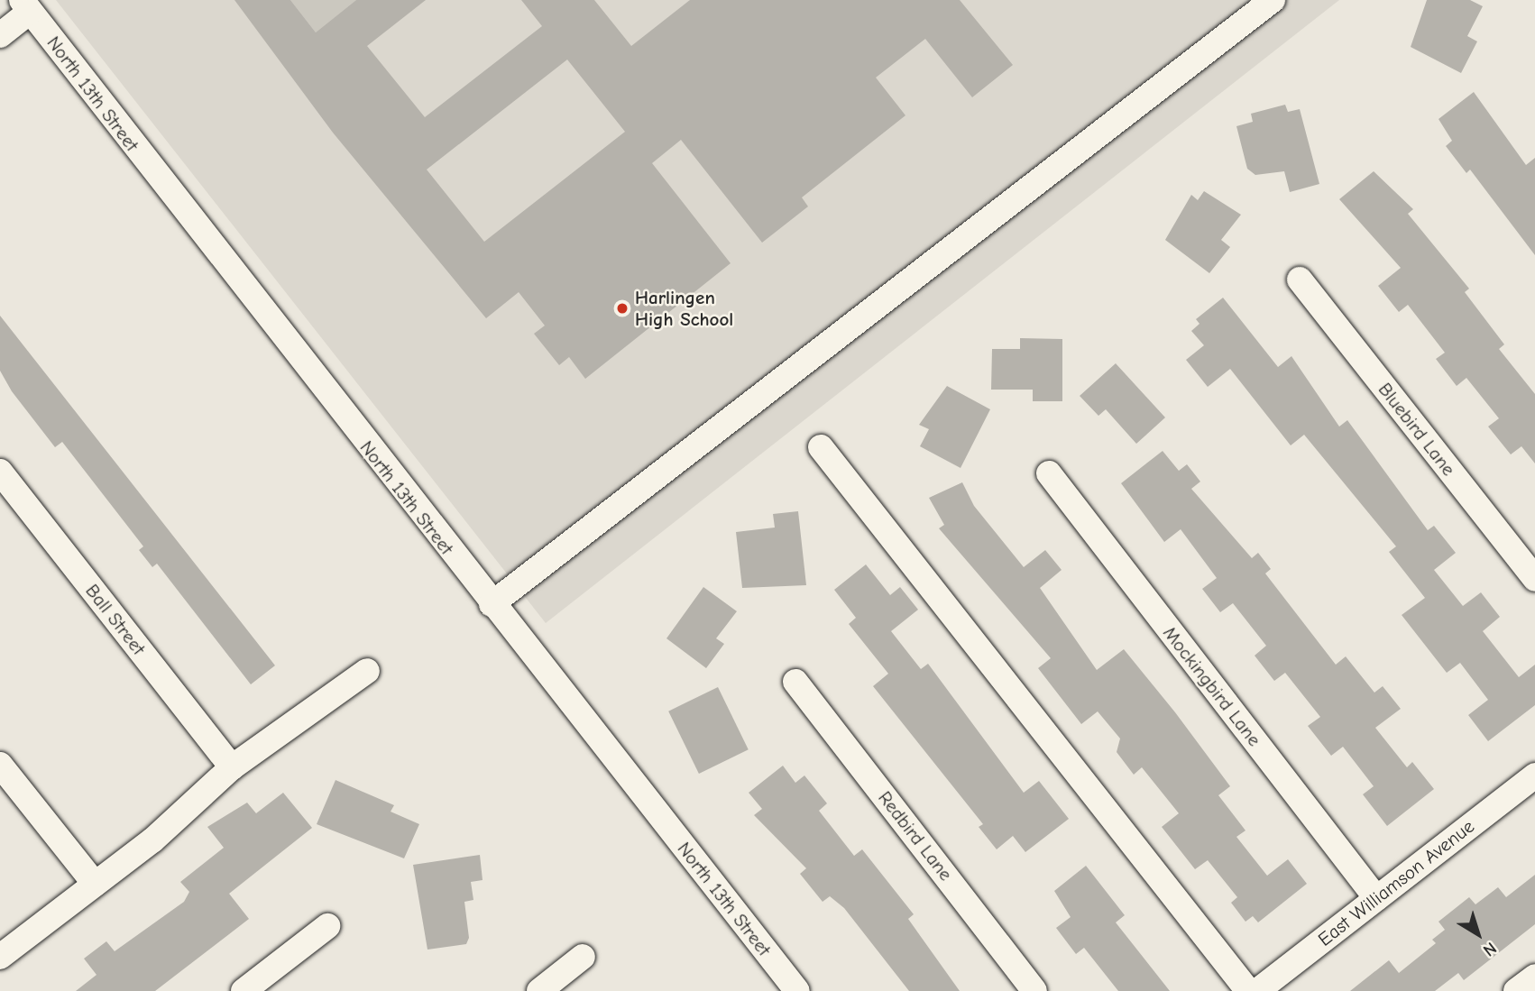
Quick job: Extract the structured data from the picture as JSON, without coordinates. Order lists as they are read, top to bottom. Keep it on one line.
{"streets":{"street":["North 13th Street","Bluebird Lane","Ball Street","Mockingbird Lane","Redbird Lane","East Williamson Avenue"]},"crossings":[["Mockingbird Lane","East Williamson Avenue"]],"places":["Harlingen High School"],"north":"bottom right"}
